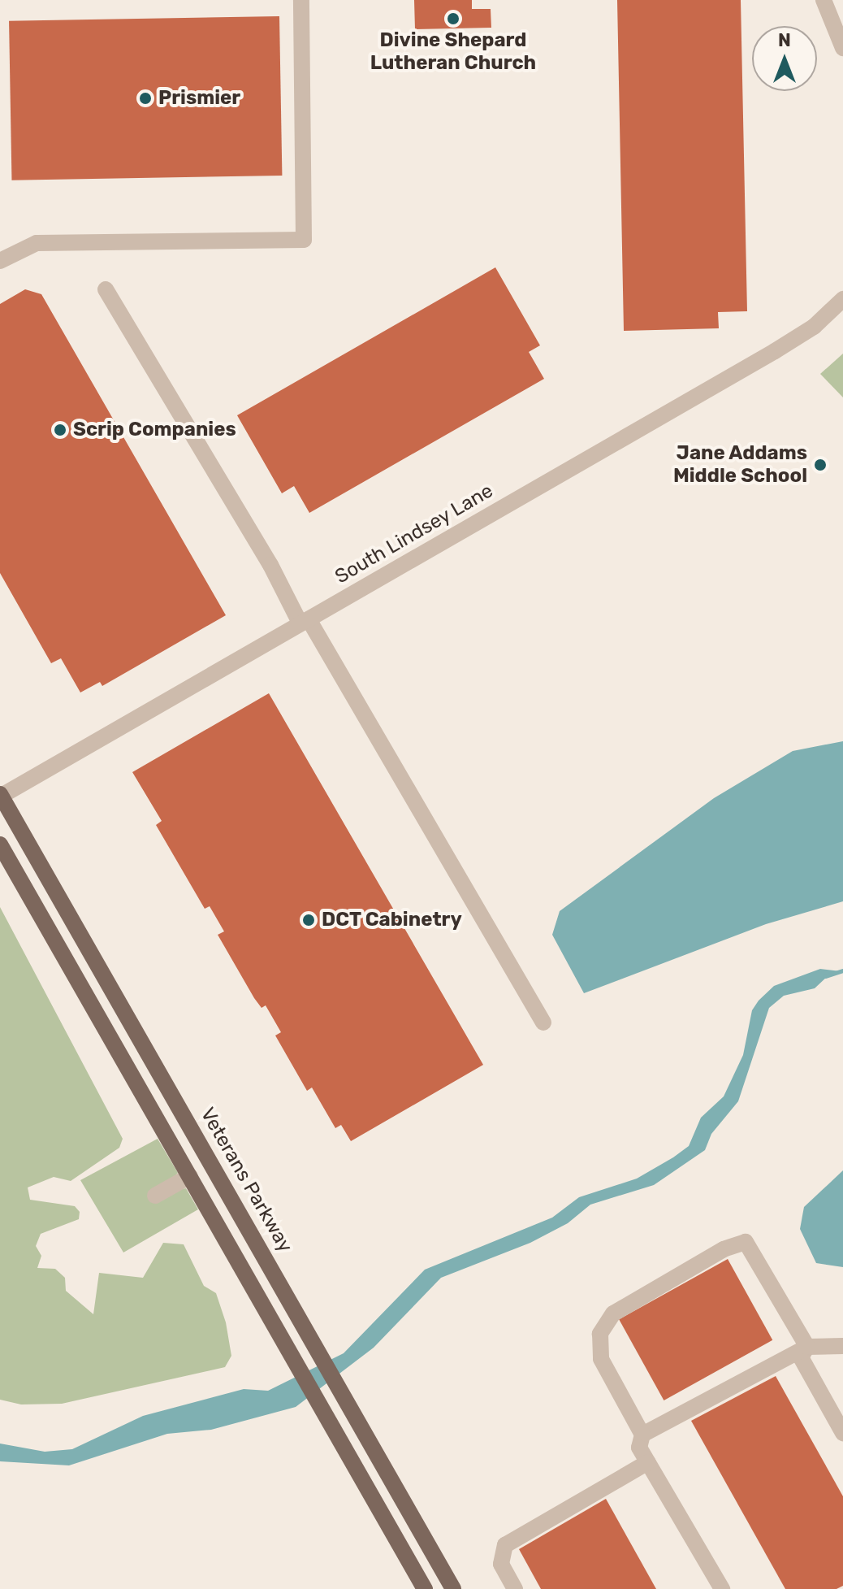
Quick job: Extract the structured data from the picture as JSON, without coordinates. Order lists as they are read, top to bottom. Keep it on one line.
{"streets":{"main road":["Veterans Parkway"],"street":["South Lindsey Lane"]},"crossings":[["South Lindsey Lane","Veterans Parkway"]],"places":["Divine Shepard Lutheran Church","Prismier","Scrip Companies","Jane Addams Middle School","DCT Cabinetry"],"north":"top"}
